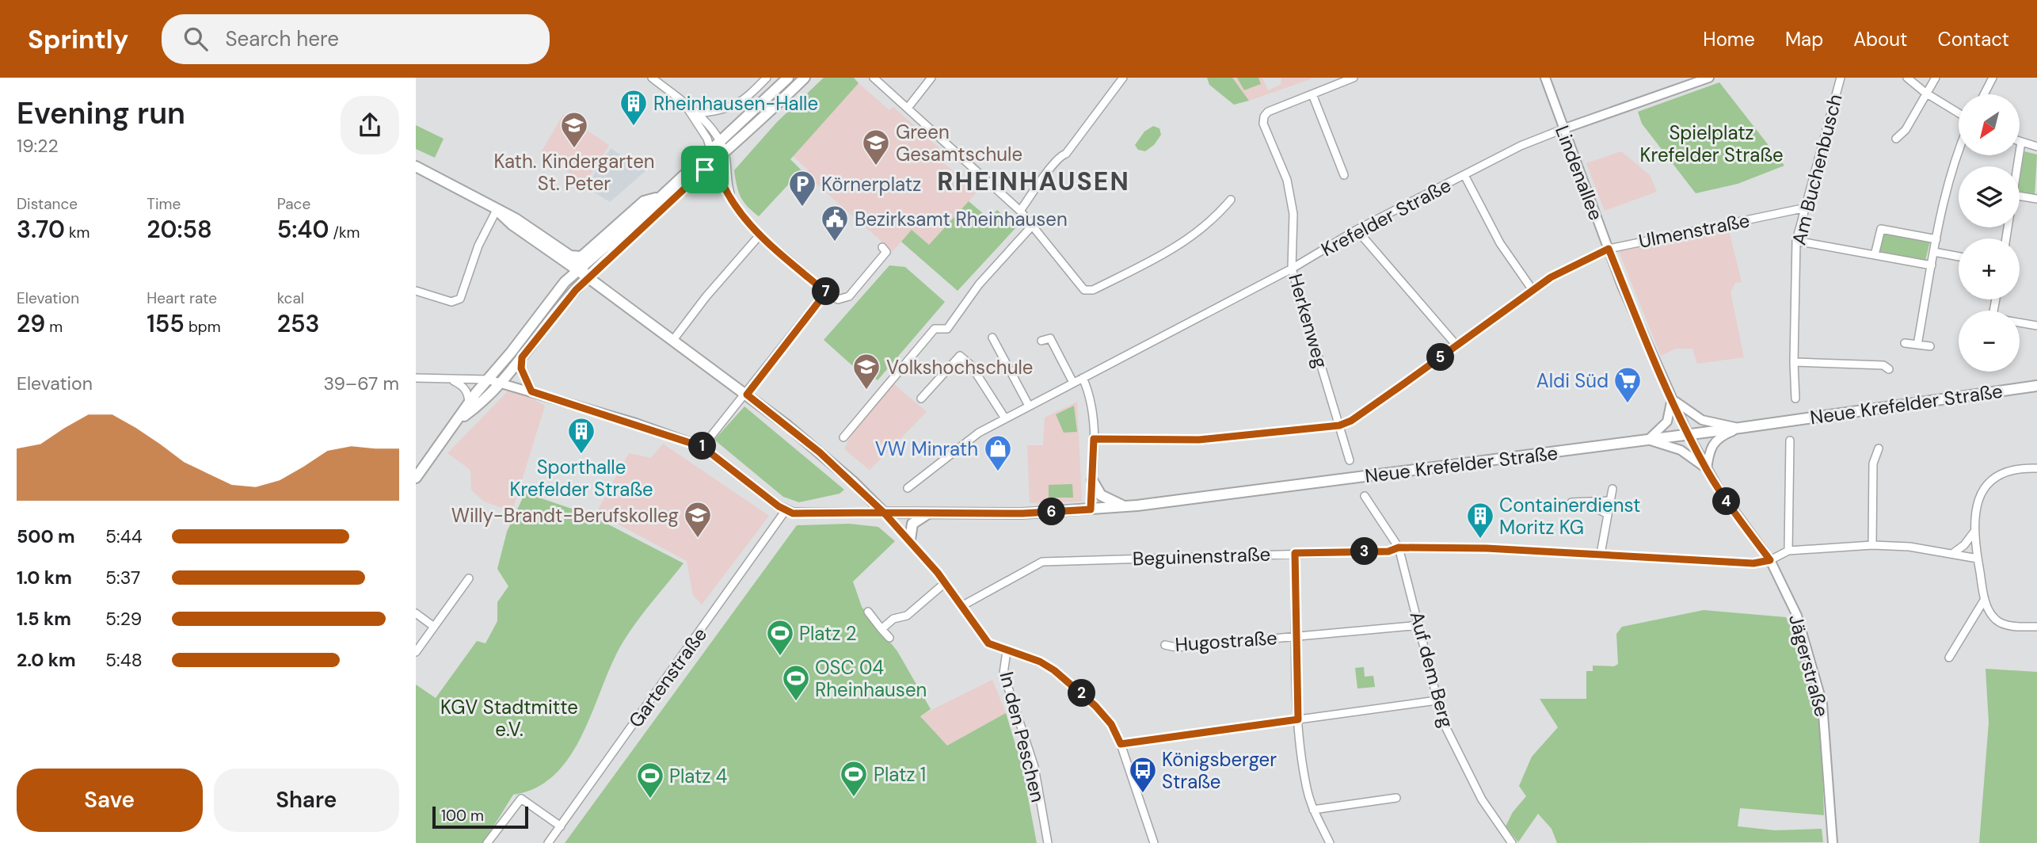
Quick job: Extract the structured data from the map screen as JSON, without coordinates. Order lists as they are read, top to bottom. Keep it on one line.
{"streets":{"main road":["Neue Krefelder Straße"],"street":["Am Buchenbusch","Lindenallee","Krefelder Straße","Ulmenstraße","Herkenweg","Beguinenstraße","Hugostraße","Jägerstraße","Auf dem Berg","Gartenstraße","In den Peschen"]},"crossings":[["Am Buchenbusch","Ulmenstraße"],["Lindenallee","Krefelder Straße"],["Lindenallee","Ulmenstraße"],["Lindenallee","Neue Krefelder Straße"],["Lindenallee","Beguinenstraße"],["Lindenallee","Jägerstraße"],["Krefelder Straße","Herkenweg"],["Ulmenstraße","Herkenweg"],["Neue Krefelder Straße","In den Peschen"],["Beguinenstraße","Jägerstraße"],["Beguinenstraße","Auf dem Berg"],["Beguinenstraße","In den Peschen"],["Hugostraße","Auf dem Berg"]],"districts":["RHEINHAUSEN"],"parks":["Spielplatz Krefelder Straße","KGV Stadtmitte e.V."],"places":{"building":["Rheinhausen-Halle","Sporthalle Krefelder Straße","Containerdienst Moritz KG"],"school or university":["Kath. Kindergarten St. Peter","Green Gesamtschule","Volkshochschule","Willy-Brandt-Berufskolleg"],"parking":["Körnerplatz"],"public building":["Bezirksamt Rheinhausen"],"supermarket":["Aldi Süd"],"shop":["VW Minrath"],"sports":["Platz 2","OSC 04 Rheinhausen","Platz 1","Platz 4"],"bus stop":["Königsberger Straße"]},"scale_bar":"100 m","north":"bottom left","page":{"header":"Sprintly","search":"Search here","nav":["Home","Map","About","Contact"],"heading":["Evening run","19:22"],"map_buttons":["+","−"],"stats":[["Distance","3.70 km"],["Time","20:58"],["Pace","5:40 /km"],["Elevation","29 m"],["Heart rate","155 bpm"],["kcal","253"]],"pins":["7","5","1","4","6","3","2"],"chart":["Elevation","39–67 m"],"list":[{"name":"500 m","note":"5:44"},{"name":"1.0 km","note":"5:37"},{"name":"1.5 km","note":"5:29"},{"name":"2.0 km","note":"5:48"}],"buttons":["Save","Share"],"scale":"100 m"}}
